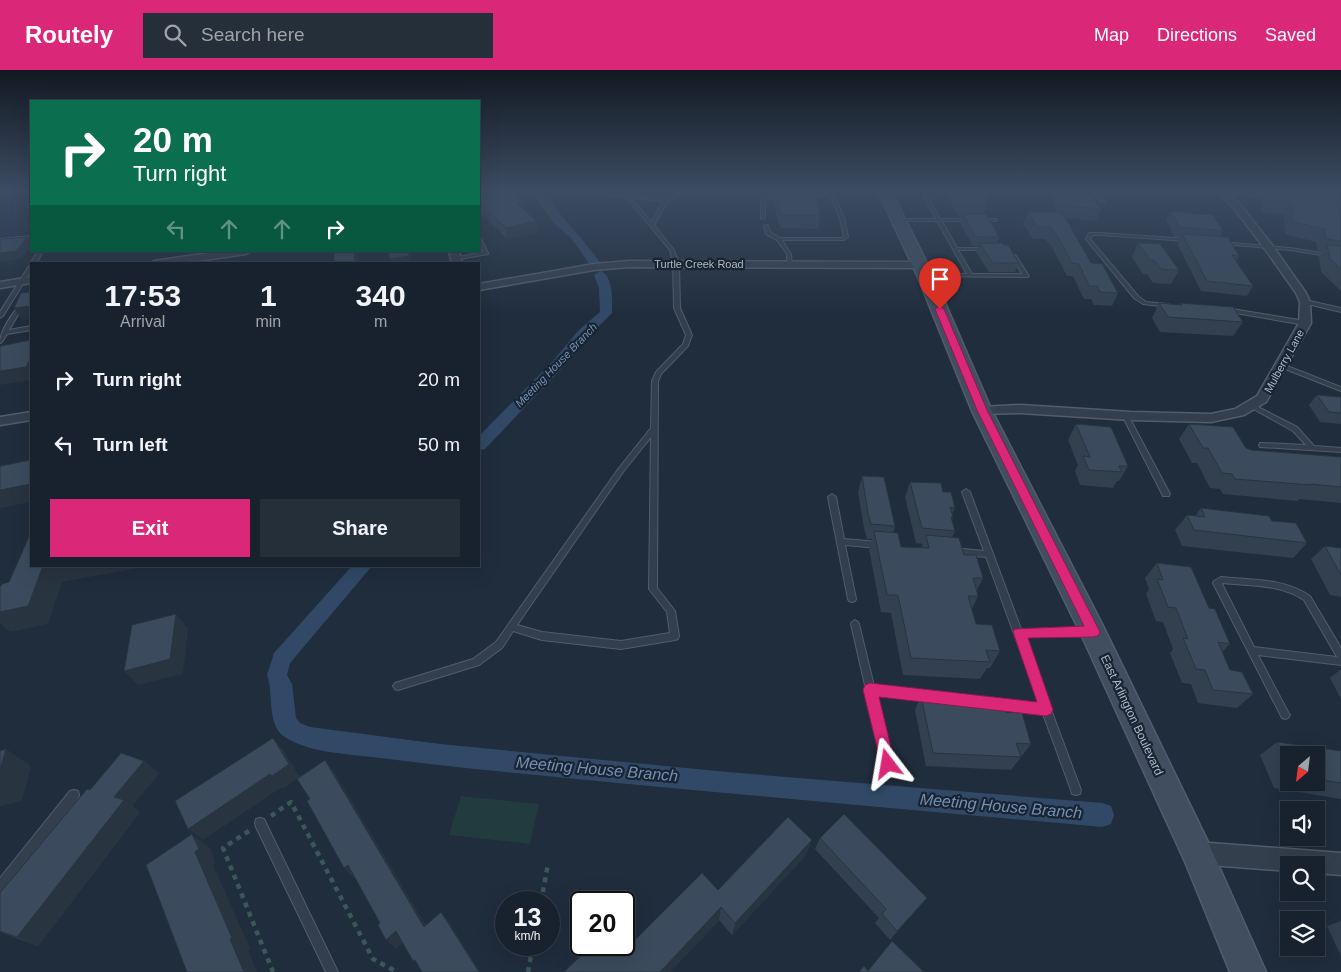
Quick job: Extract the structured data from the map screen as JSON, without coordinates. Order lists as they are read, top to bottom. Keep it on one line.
{"streets":{"main road":["East Arlington Boulevard"],"street":["Turtle Creek Road","Mulberry Lane"]},"crossings":[["Turtle Creek Road","East Arlington Boulevard"],["Mulberry Lane","East Arlington Boulevard"]],"water":["Meeting House Branch"],"north":"bottom left","page":{"header":"Routely","search":"Search here","nav":["Map","Directions","Saved"],"turn":["20 m","Turn right"],"eta":["17:53","Arrival","1","min","340","m"],"list":[{"name":"Turn right","value":"20 m"},{"name":"Turn left","value":"50 m"}],"buttons":["Exit","Share"],"speed":"13 km/h","limit":"20"}}
